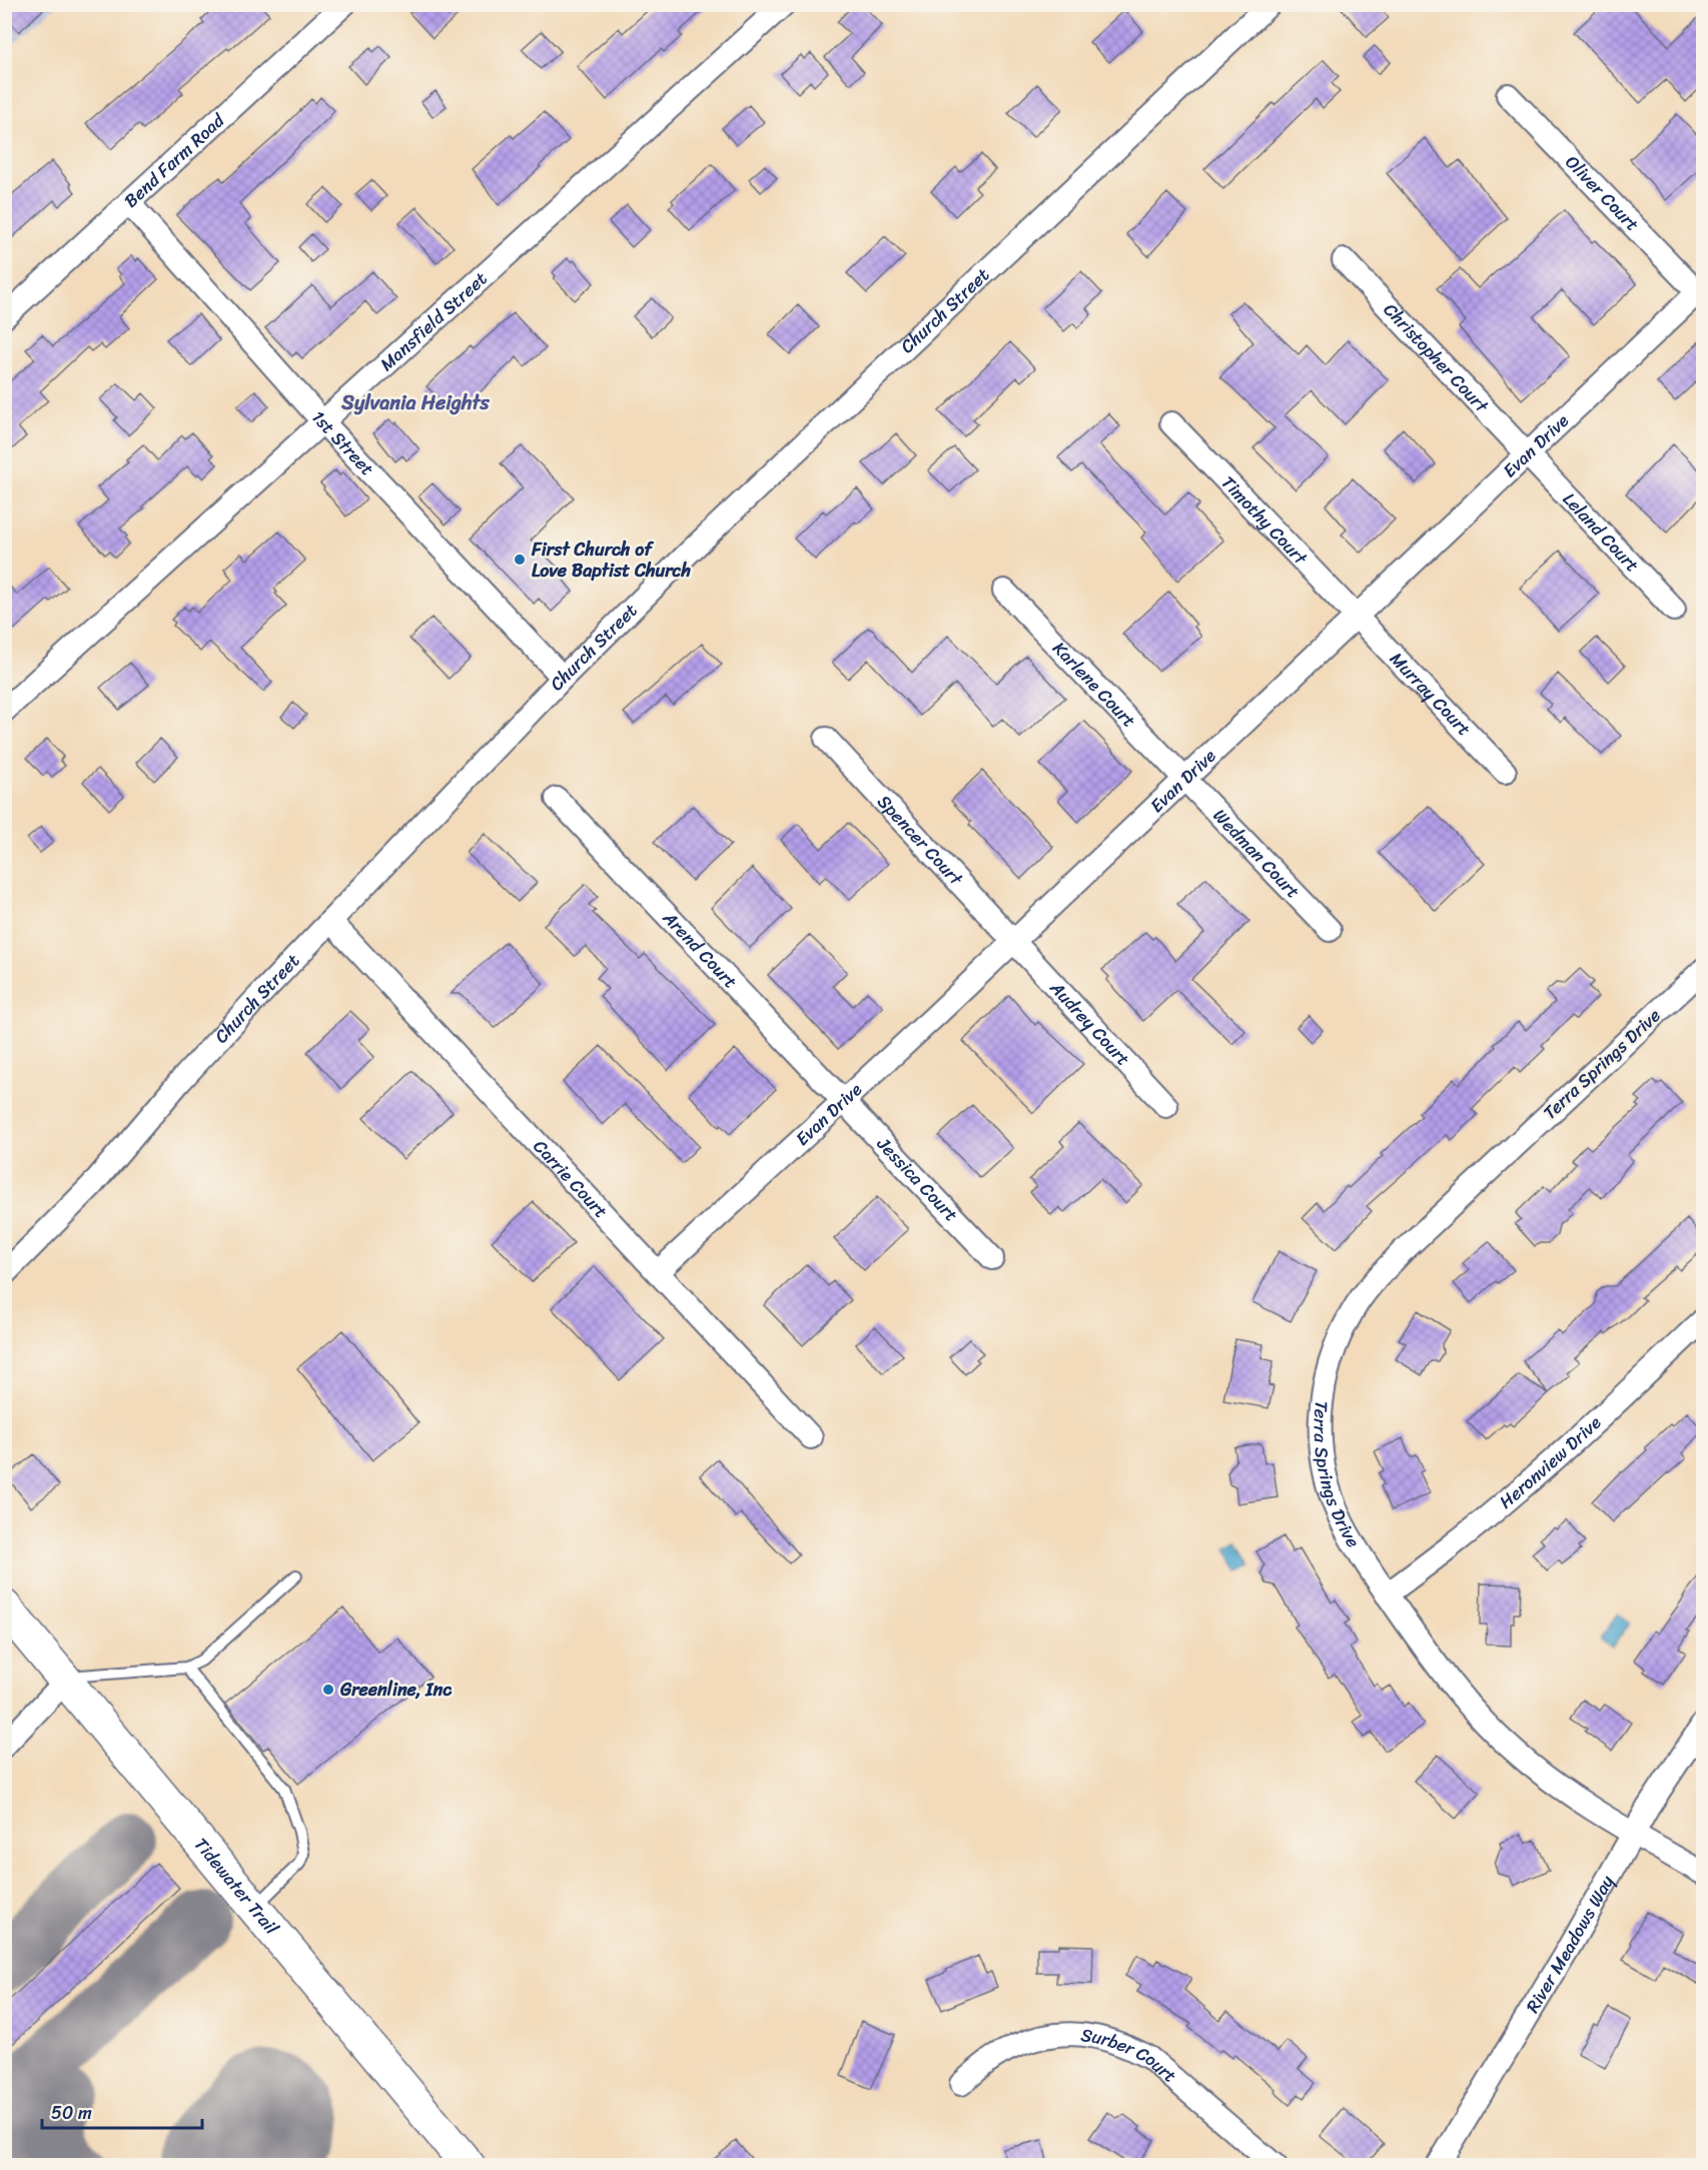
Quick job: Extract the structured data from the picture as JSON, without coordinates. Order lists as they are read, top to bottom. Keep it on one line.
{"streets":{"main road":["Tidewater Trail"],"street":["Bend Farm Road","Oliver Court","Church Street","Mansfield Street","Christopher Court","1st Street","Evan Drive","Timothy Court","Leland Court","Karlene Court","Murray Court","Spencer Court","Wedman Court","Arend Court","Audrey Court","Terra Springs Drive","Carrie Court","Jessica Court","Heronview Drive","River Meadows Way","Surber Court"]},"crossings":[["Bend Farm Road","1st Street"],["Oliver Court","Evan Drive"],["Church Street","1st Street"],["Church Street","Carrie Court"],["Mansfield Street","1st Street"],["Christopher Court","Evan Drive"],["Christopher Court","Leland Court"],["Evan Drive","Timothy Court"],["Evan Drive","Leland Court"],["Evan Drive","Karlene Court"],["Evan Drive","Murray Court"],["Evan Drive","Spencer Court"],["Evan Drive","Wedman Court"],["Evan Drive","Arend Court"],["Evan Drive","Audrey Court"],["Evan Drive","Carrie Court"],["Evan Drive","Jessica Court"],["Timothy Court","Murray Court"],["Karlene Court","Wedman Court"],["Spencer Court","Audrey Court"],["Arend Court","Jessica Court"],["Terra Springs Drive","Heronview Drive"],["Terra Springs Drive","River Meadows Way"]],"districts":["Sylvania Heights"],"places":["First Church of Love Baptist Church","Greenline, Inc"],"scale_bar":"50 m"}
